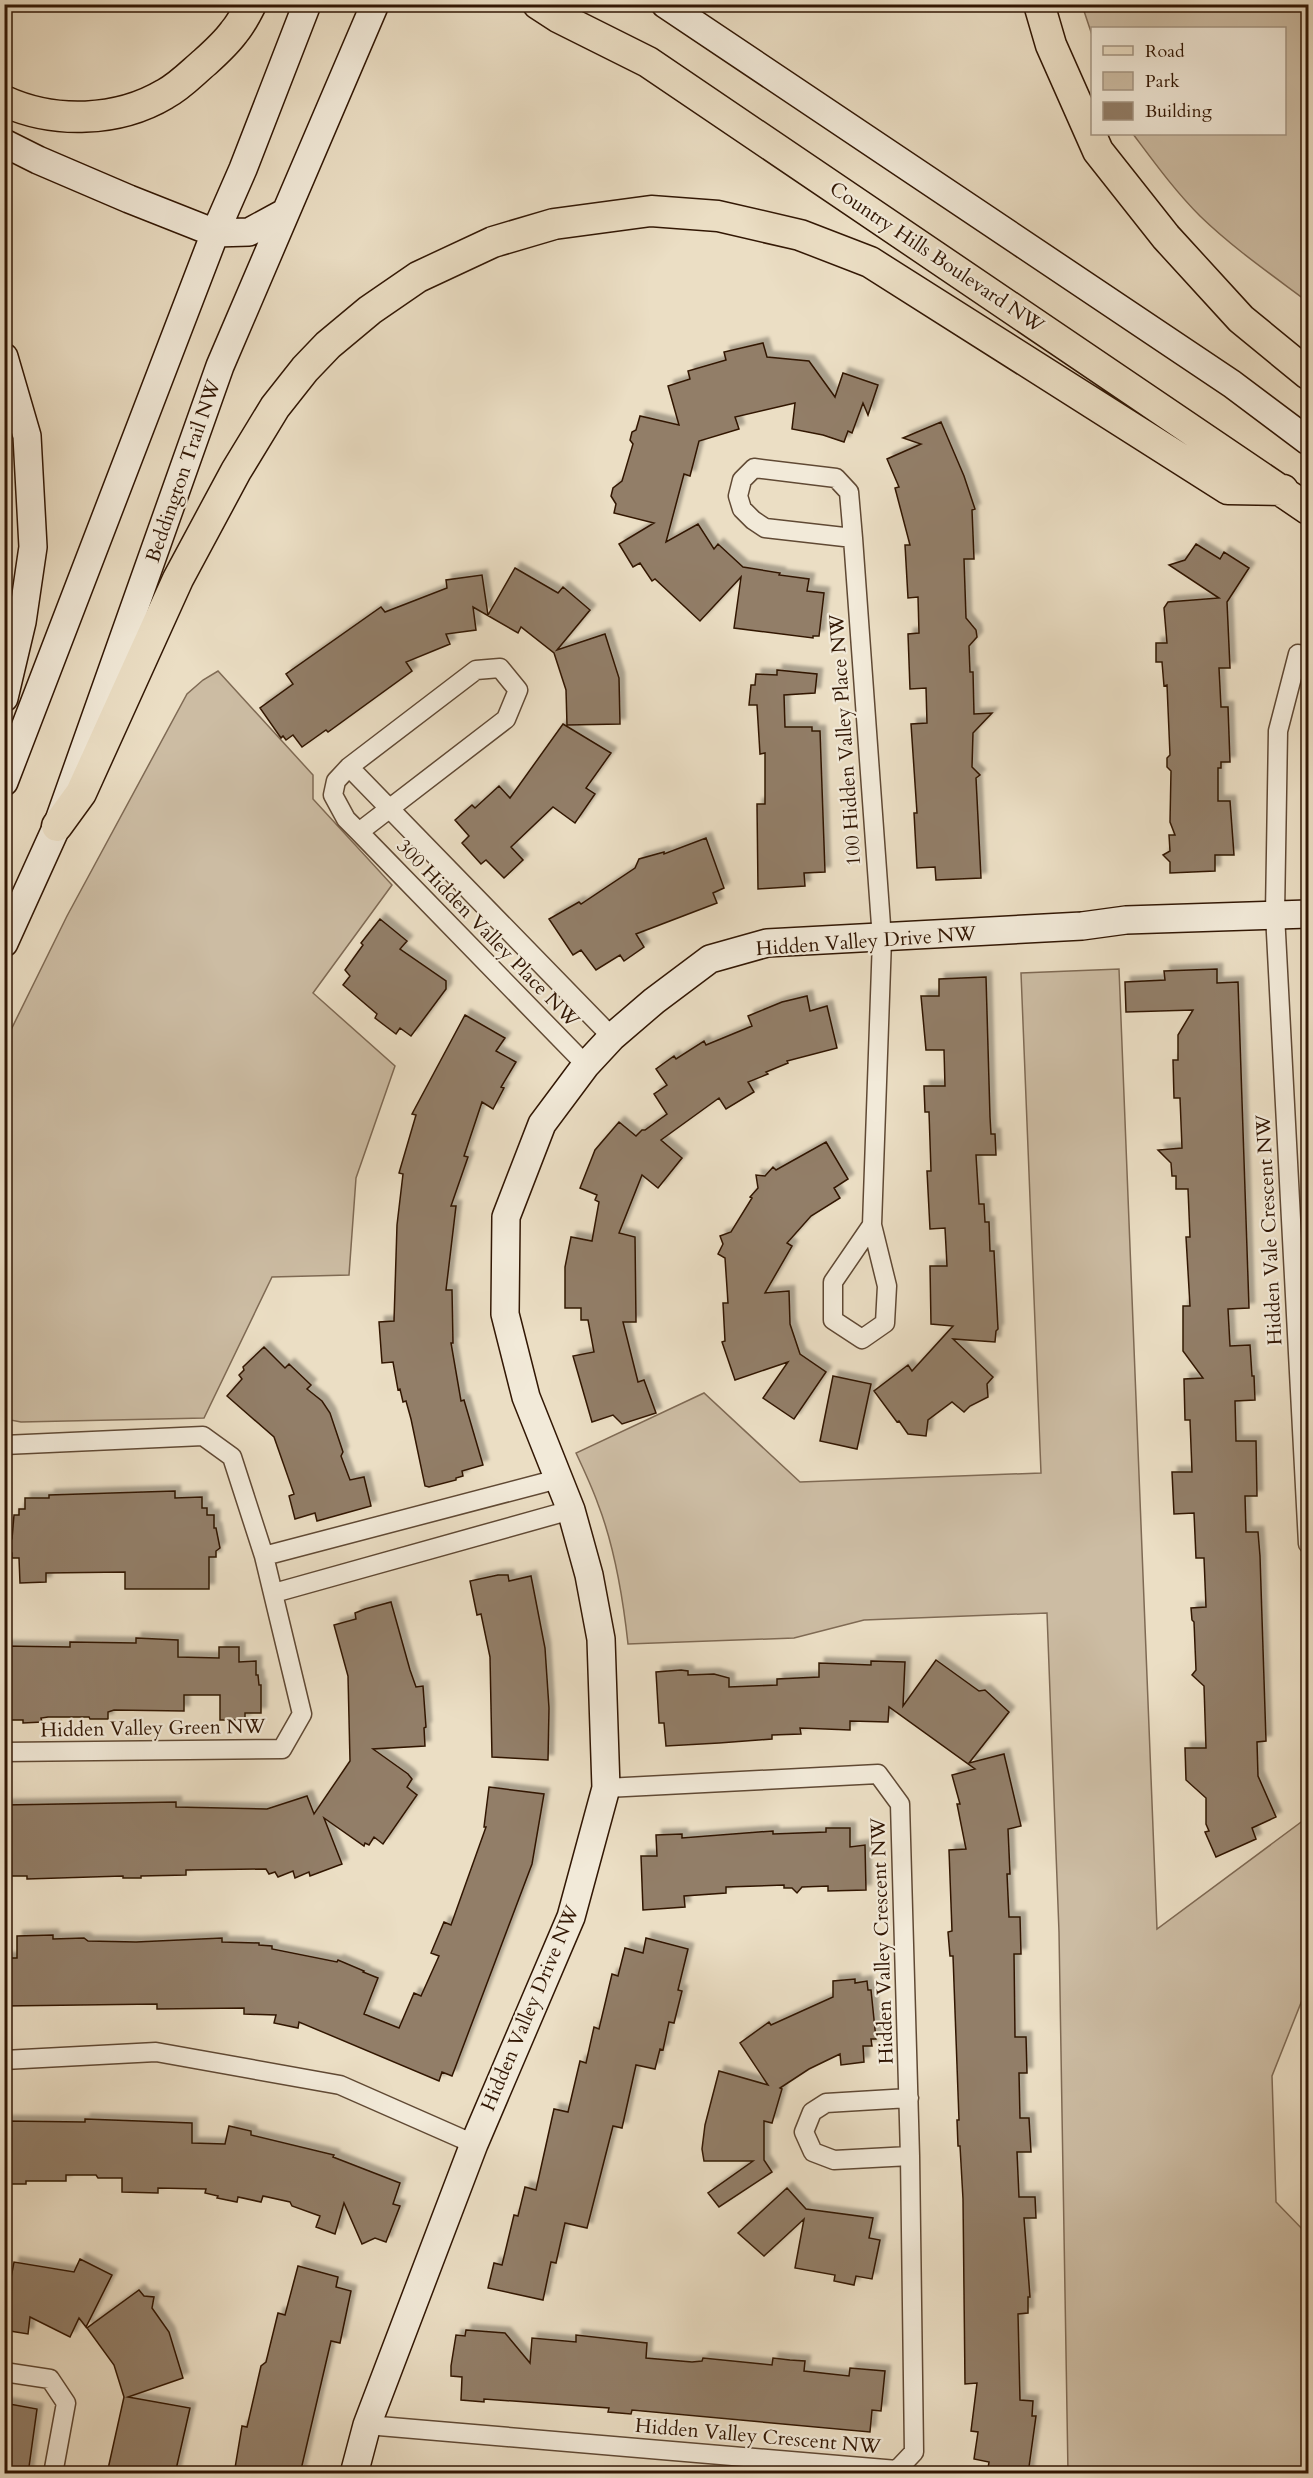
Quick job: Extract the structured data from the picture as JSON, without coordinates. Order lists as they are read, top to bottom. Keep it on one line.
{"streets":{"main road":["Country Hills Boulevard NW","Beddington Trail NW","Hidden Valley Drive NW"],"street":["100 Hidden Valley Place NW","300 Hidden Valley Place NW","Hidden Vale Crescent NW","Hidden Valley Green NW","Hidden Valley Crescent NW"]},"crossings":[["100 Hidden Valley Place NW","Hidden Valley Drive NW"],["300 Hidden Valley Place NW","Hidden Valley Drive NW"],["Hidden Valley Drive NW","Hidden Vale Crescent NW"],["Hidden Valley Drive NW","Hidden Valley Crescent NW"]],"legend":["Road","Park","Building"]}
